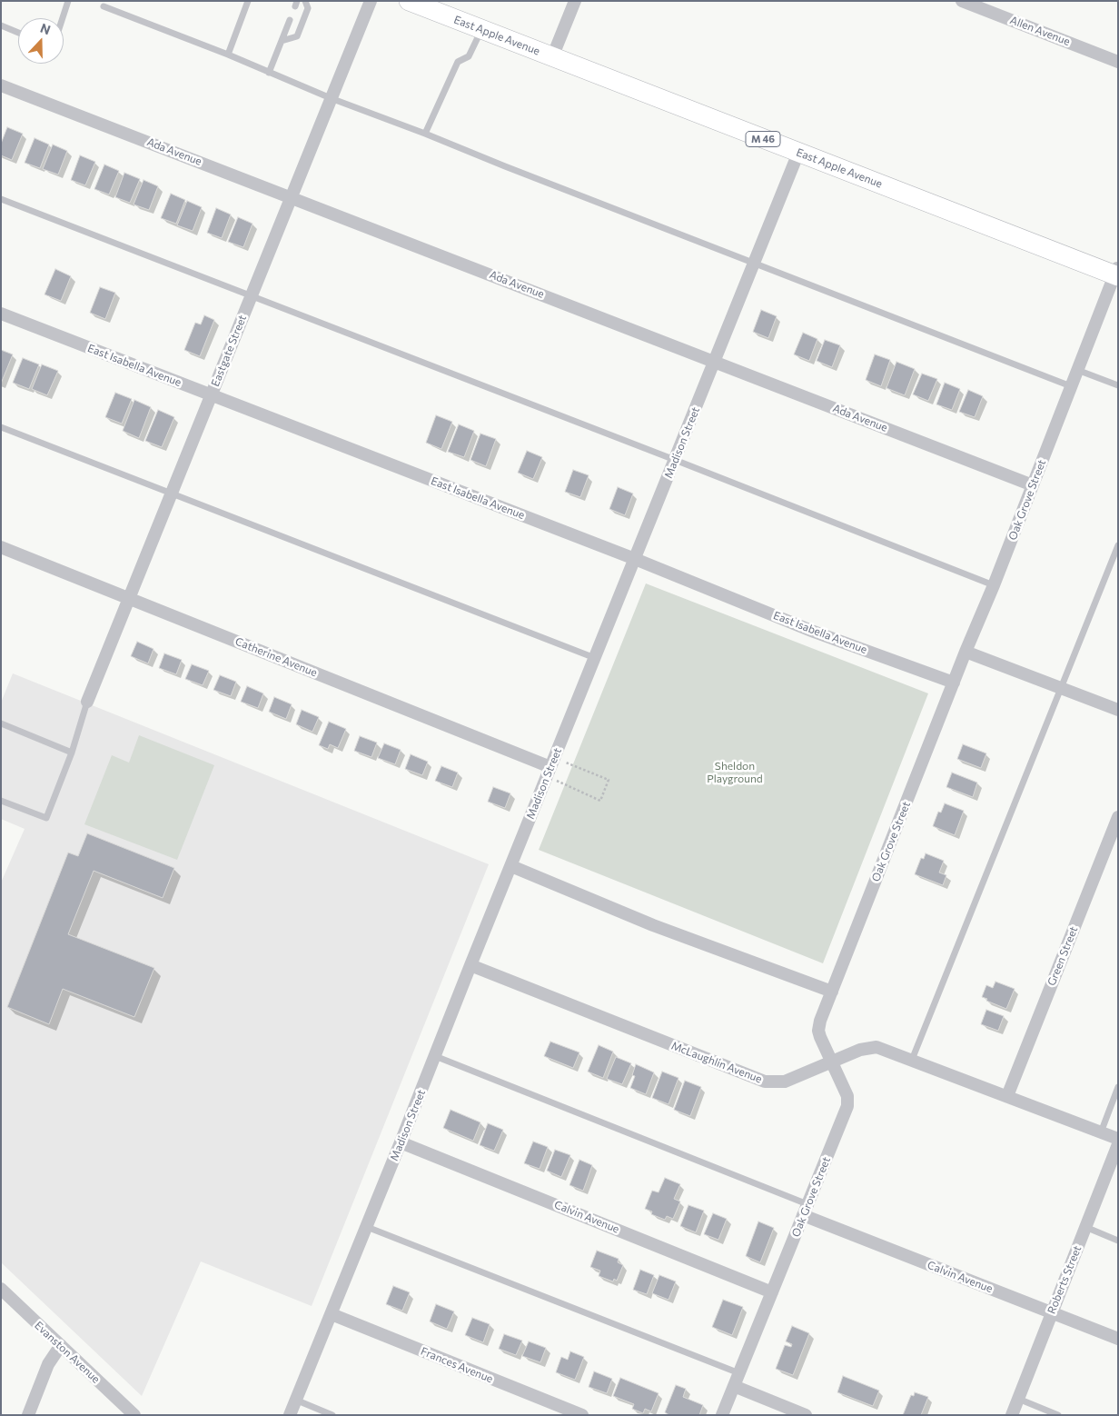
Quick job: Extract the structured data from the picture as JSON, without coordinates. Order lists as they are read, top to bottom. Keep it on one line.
{"streets":{"main road":["East Apple Avenue","M 46"],"street":["Allen Avenue","Ada Avenue","Eastgate Street","East Isabella Avenue","Madison Street","Oak Grove Street","Catherine Avenue","Green Street","McLaughlin Avenue","Calvin Avenue","Roberts Street","Evanston Avenue","Frances Avenue"]},"crossings":[["East Apple Avenue","Madison Street"],["East Apple Avenue","Oak Grove Street"],["Ada Avenue","Eastgate Street"],["Ada Avenue","Madison Street"],["Ada Avenue","Oak Grove Street"],["Eastgate Street","East Isabella Avenue"],["Eastgate Street","Catherine Avenue"],["East Isabella Avenue","Madison Street"],["East Isabella Avenue","Oak Grove Street"],["Madison Street","Catherine Avenue"],["Madison Street","McLaughlin Avenue"],["Madison Street","Calvin Avenue"],["Madison Street","Frances Avenue"],["Oak Grove Street","McLaughlin Avenue"],["Oak Grove Street","Calvin Avenue"],["Green Street","McLaughlin Avenue"],["Calvin Avenue","Roberts Street"]],"parks":["Sheldon Playground"],"north":"top"}
